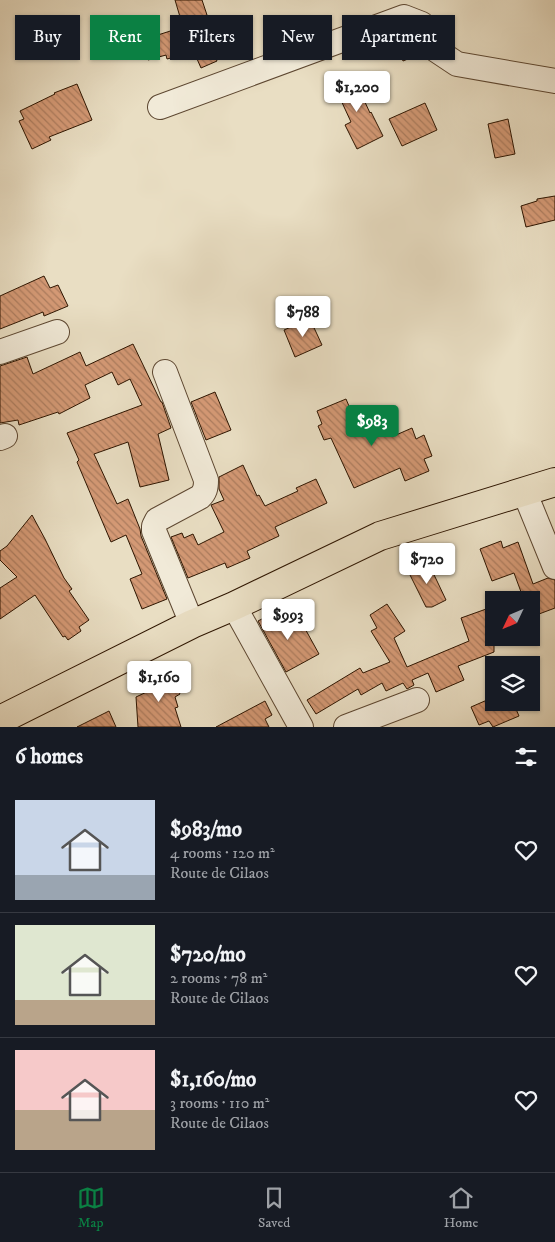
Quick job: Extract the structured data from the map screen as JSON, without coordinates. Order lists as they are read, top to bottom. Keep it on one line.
{"north":"bottom left","page":{"chip":["Buy","Rent","Filters","New","Apartment"],"price":["$1,200","$788","$983","$720","$993","$1,160"],"heading":"6 homes","list":[{"name":"$983/mo","note":"4 rooms · 120 m² · Route de Cilaos"},{"name":"$720/mo","note":"2 rooms · 78 m² · Route de Cilaos"},{"name":"$1,160/mo","note":"3 rooms · 110 m² · Route de Cilaos"}],"tabs":["Map","Saved","Home"]}}
